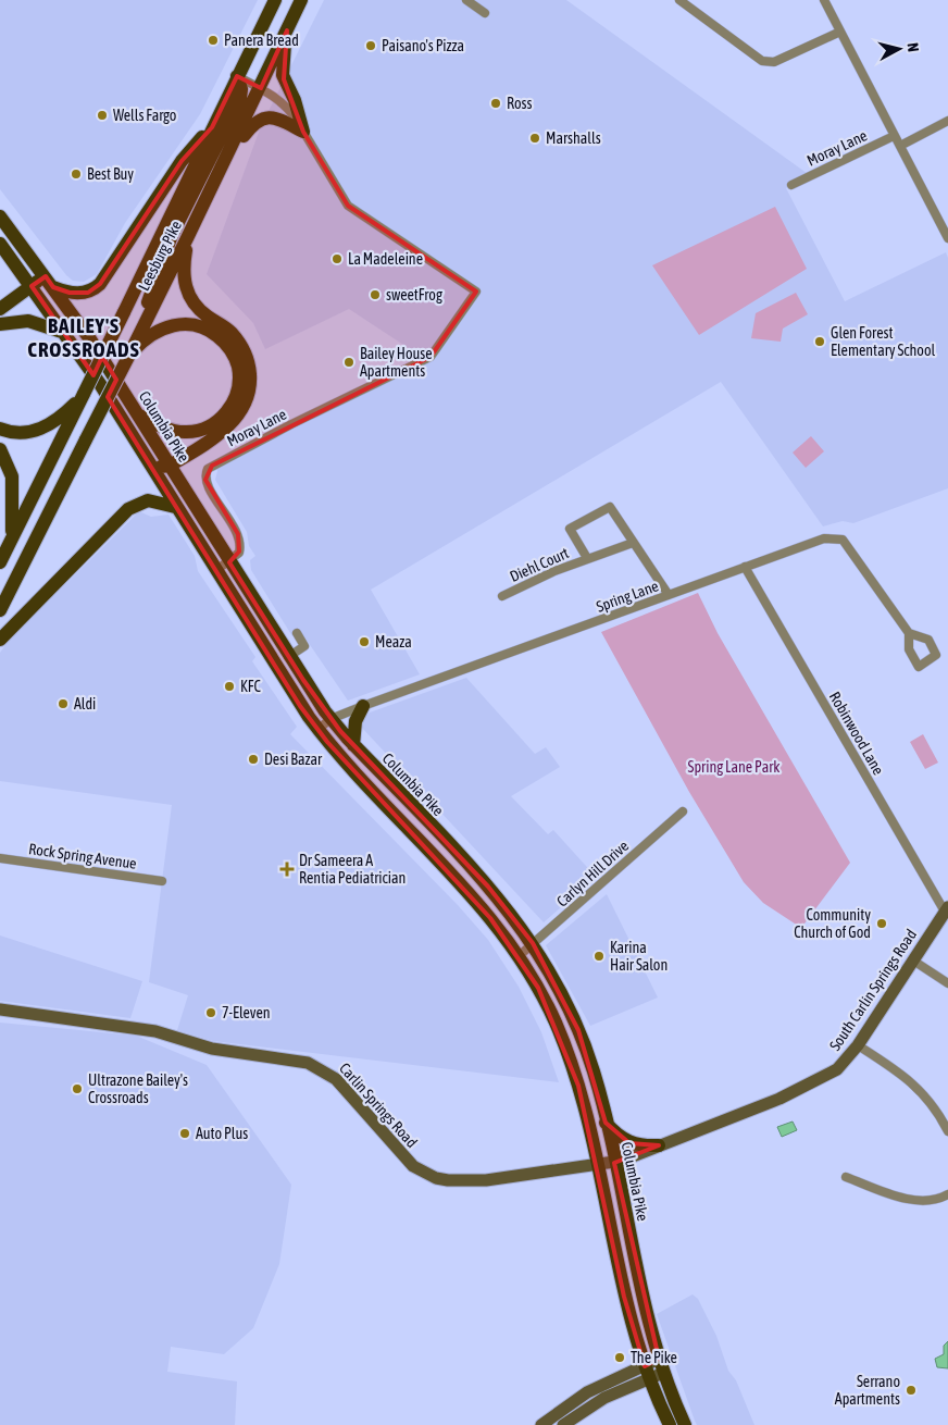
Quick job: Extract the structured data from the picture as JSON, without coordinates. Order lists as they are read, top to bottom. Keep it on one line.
{"streets":{"main road":["Leesburg Pike","Columbia Pike","South Carlin Springs Road","Carlin Springs Road"],"street":["Moray Lane","Diehl Court","Spring Lane","Robinwood Lane","Rock Spring Avenue","Carlyn Hill Drive"]},"crossings":[["Moray Lane","Columbia Pike"],["Columbia Pike","Spring Lane"],["Columbia Pike","Carlyn Hill Drive"],["Columbia Pike","Carlin Springs Road"],["Diehl Court","Spring Lane"],["Spring Lane","Robinwood Lane"],["Robinwood Lane","South Carlin Springs Road"],["South Carlin Springs Road","Carlin Springs Road"]],"districts":["BAILEY'S CROSSROADS"],"parks":["Spring Lane Park"],"places":{"other":["Panera Bread","Paisano's Pizza","Ross","Wells Fargo","Marshalls","Best Buy","La Madeleine","sweetFrog","Glen Forest Elementary School","Bailey House Apartments","Meaza","KFC","Aldi","Desi Bazar","Community Church of God","Karina Hair Salon","7-Eleven","Ultrazone Bailey's Crossroads","Auto Plus","The Pike","Serrano Apartments"],"health":["Dr Sameera A Rentia Pediatrician"]},"north":"right"}
